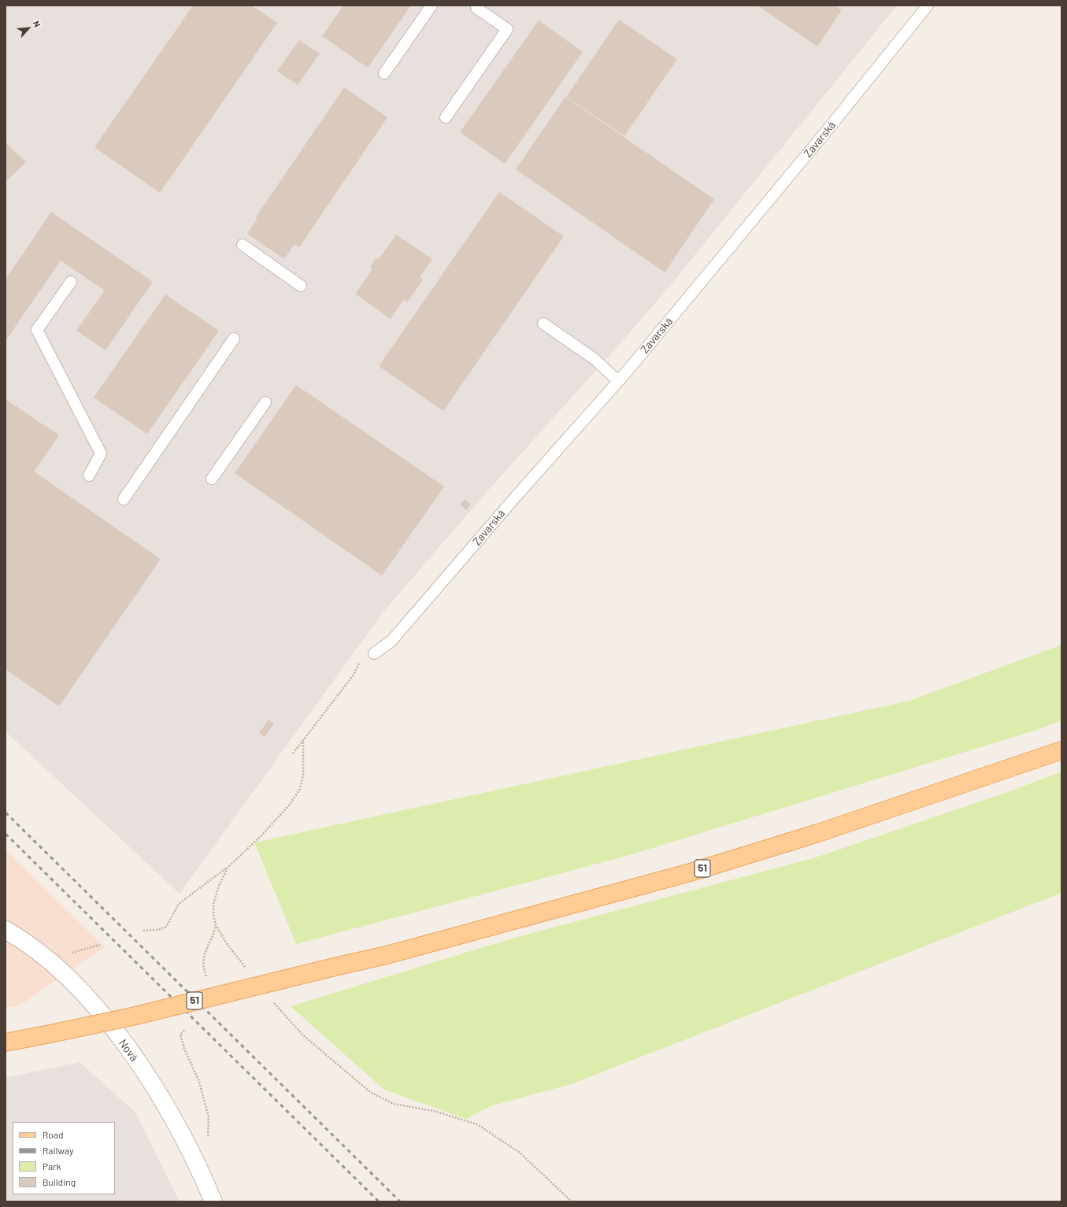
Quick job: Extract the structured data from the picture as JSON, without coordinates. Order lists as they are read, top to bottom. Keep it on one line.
{"streets":{"main road":["51"],"street":["Nová"],"lane":["Zavarská"]},"legend":["Road","Railway","Park","Building"],"north":"top right"}
